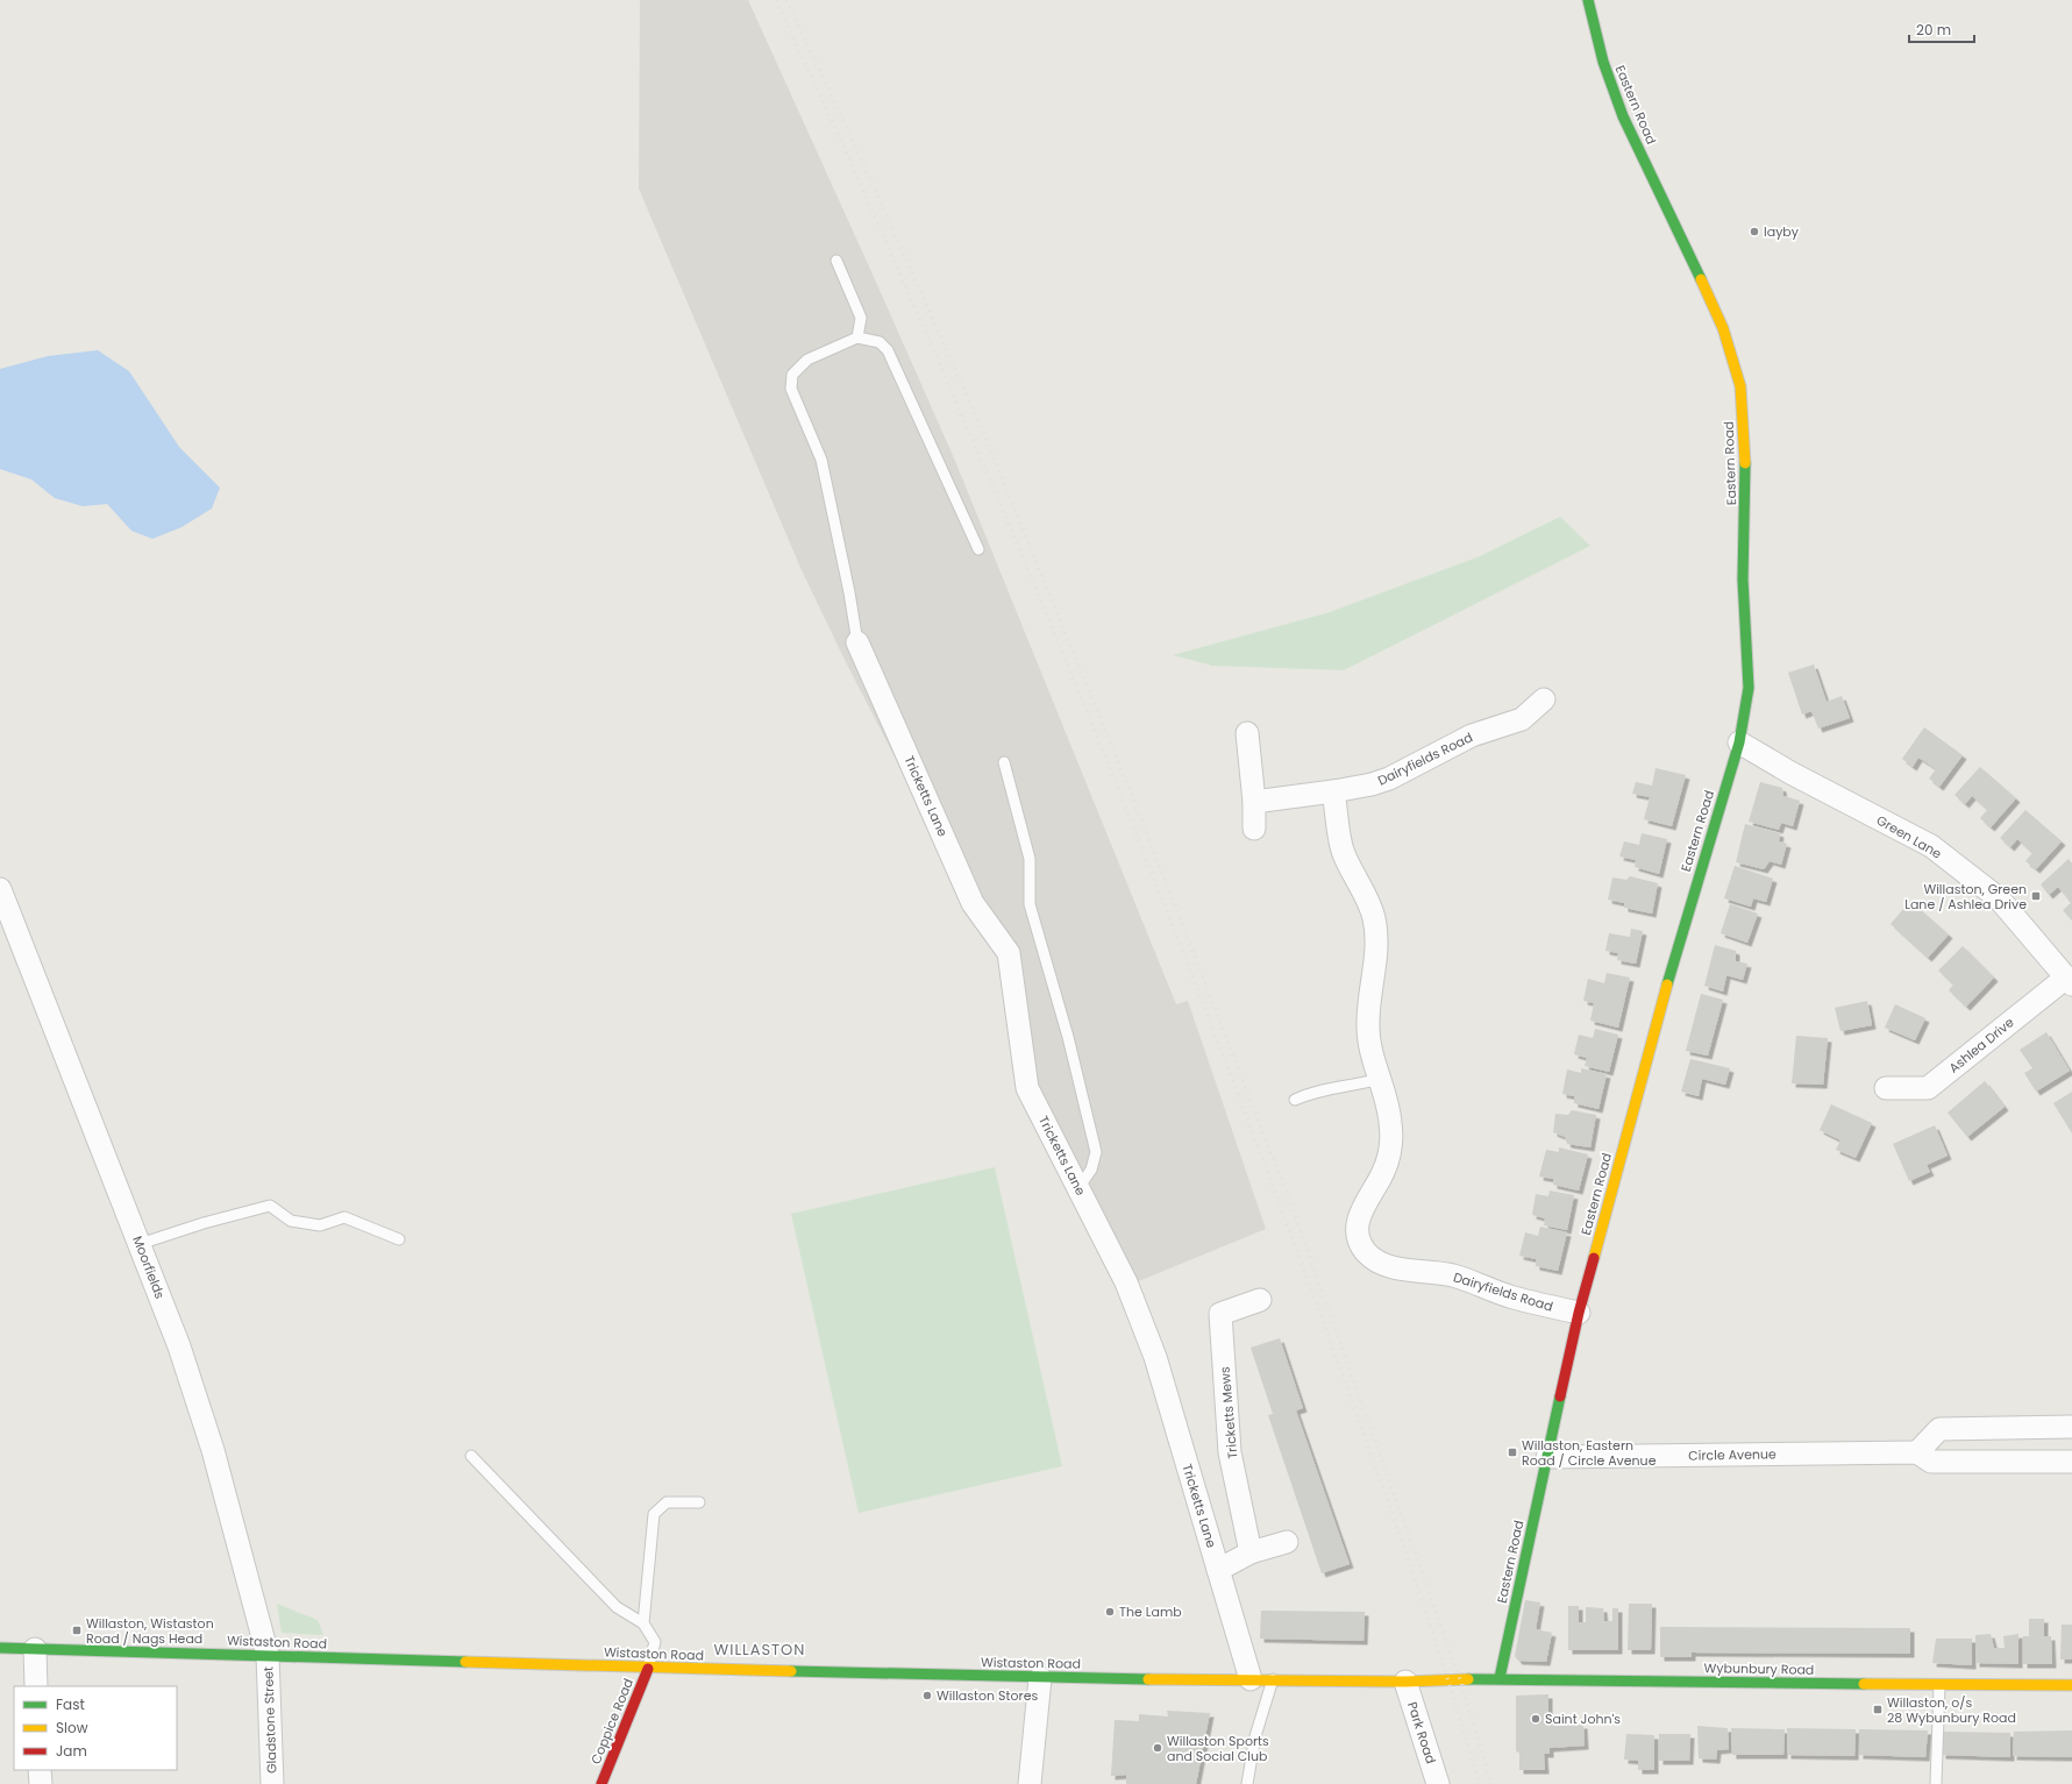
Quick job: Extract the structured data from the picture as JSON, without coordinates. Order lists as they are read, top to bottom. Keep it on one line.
{"streets":{"street":["Eastern Road","Dairyfields Road","Tricketts Lane","Green Lane","Ashlea Drive","Moorfields","Tricketts Mews","Circle Avenue","Wistaston Road","Wybunbury Road","Gladstone Street","Coppice Road","Park Road"]},"crossings":[["Eastern Road","Dairyfields Road"],["Eastern Road","Green Lane"],["Eastern Road","Circle Avenue"],["Eastern Road","Wybunbury Road"],["Tricketts Lane","Wistaston Road"],["Green Lane","Ashlea Drive"],["Moorfields","Wistaston Road"],["Moorfields","Gladstone Street"],["Wistaston Road","Wybunbury Road"],["Wistaston Road","Gladstone Street"],["Wistaston Road","Coppice Road"],["Wistaston Road","Park Road"]],"districts":["WILLASTON"],"places":{"other":["layby","The Lamb","Willaston Stores","Saint John's","Willaston Sports and Social Club"],"transit":["Willaston, Green Lane / Ashlea Drive","Willaston, Eastern Road / Circle Avenue","Willaston, Wistaston Road / Nags Head","Willaston, o/s 28 Wybunbury Road"]},"legend":["Fast","Slow","Jam"],"scale_bar":"20 m"}
